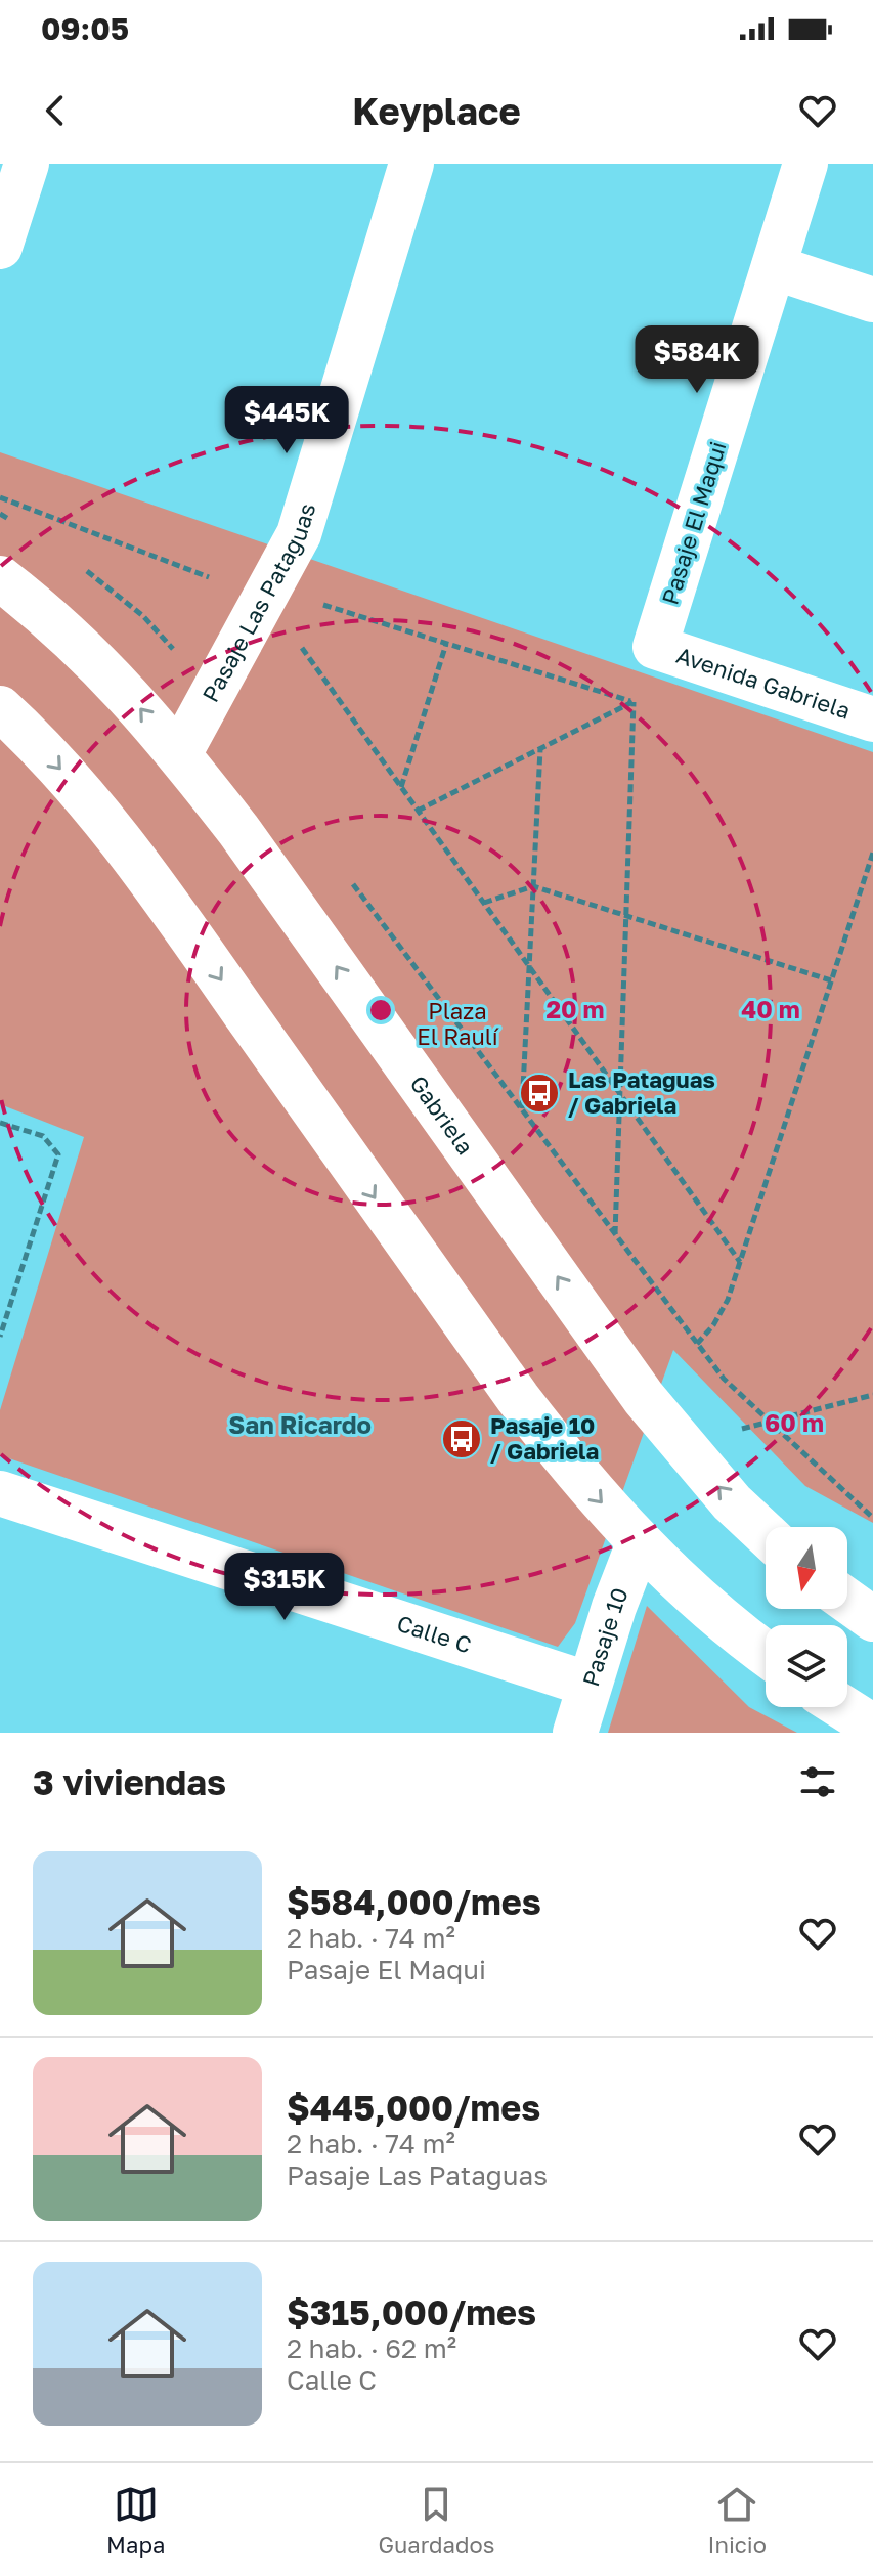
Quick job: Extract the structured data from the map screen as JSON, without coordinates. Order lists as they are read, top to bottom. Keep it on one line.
{"streets":{"street":["Pasaje El Maqui","Pasaje Las Pataguas","Avenida Gabriela","Gabriela","Calle C","Pasaje 10"]},"crossings":[["Pasaje El Maqui","Avenida Gabriela"],["Pasaje Las Pataguas","Gabriela"],["Calle C","Pasaje 10"]],"districts":["San Ricardo"],"parks":["Plaza El Raulí"],"places":{"bus stop":["Las Pataguas / Gabriela","Pasaje 10 / Gabriela"]},"north":"bottom","page":{"status":"09:05","header":"Keyplace","price":["$584K","$445K","$315K"],"heading":"3 viviendas","list":[{"name":"$584,000/mes","note":"2 hab. · 74 m² · Pasaje El Maqui"},{"name":"$445,000/mes","note":"2 hab. · 74 m² · Pasaje Las Pataguas"},{"name":"$315,000/mes","note":"2 hab. · 62 m² · Calle C"}],"tabs":["Mapa","Guardados","Inicio"]},"rings":["20 m","40 m","60 m"]}
